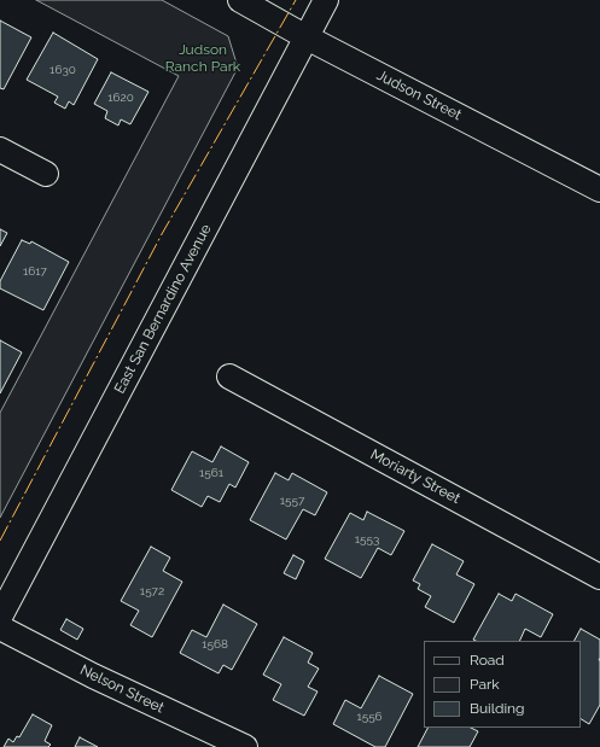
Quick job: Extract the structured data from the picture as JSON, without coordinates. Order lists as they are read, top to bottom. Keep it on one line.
{"streets":{"street":["Judson Street","East San Bernardino Avenue","Moriarty Street","Nelson Street"]},"crossings":[["Judson Street","East San Bernardino Avenue"]],"parks":["Judson Ranch Park"],"house_numbers":["1630","1620","1617","1561","1557","1553","1572","1568","1556"],"legend":["Road","Park","Building"]}
